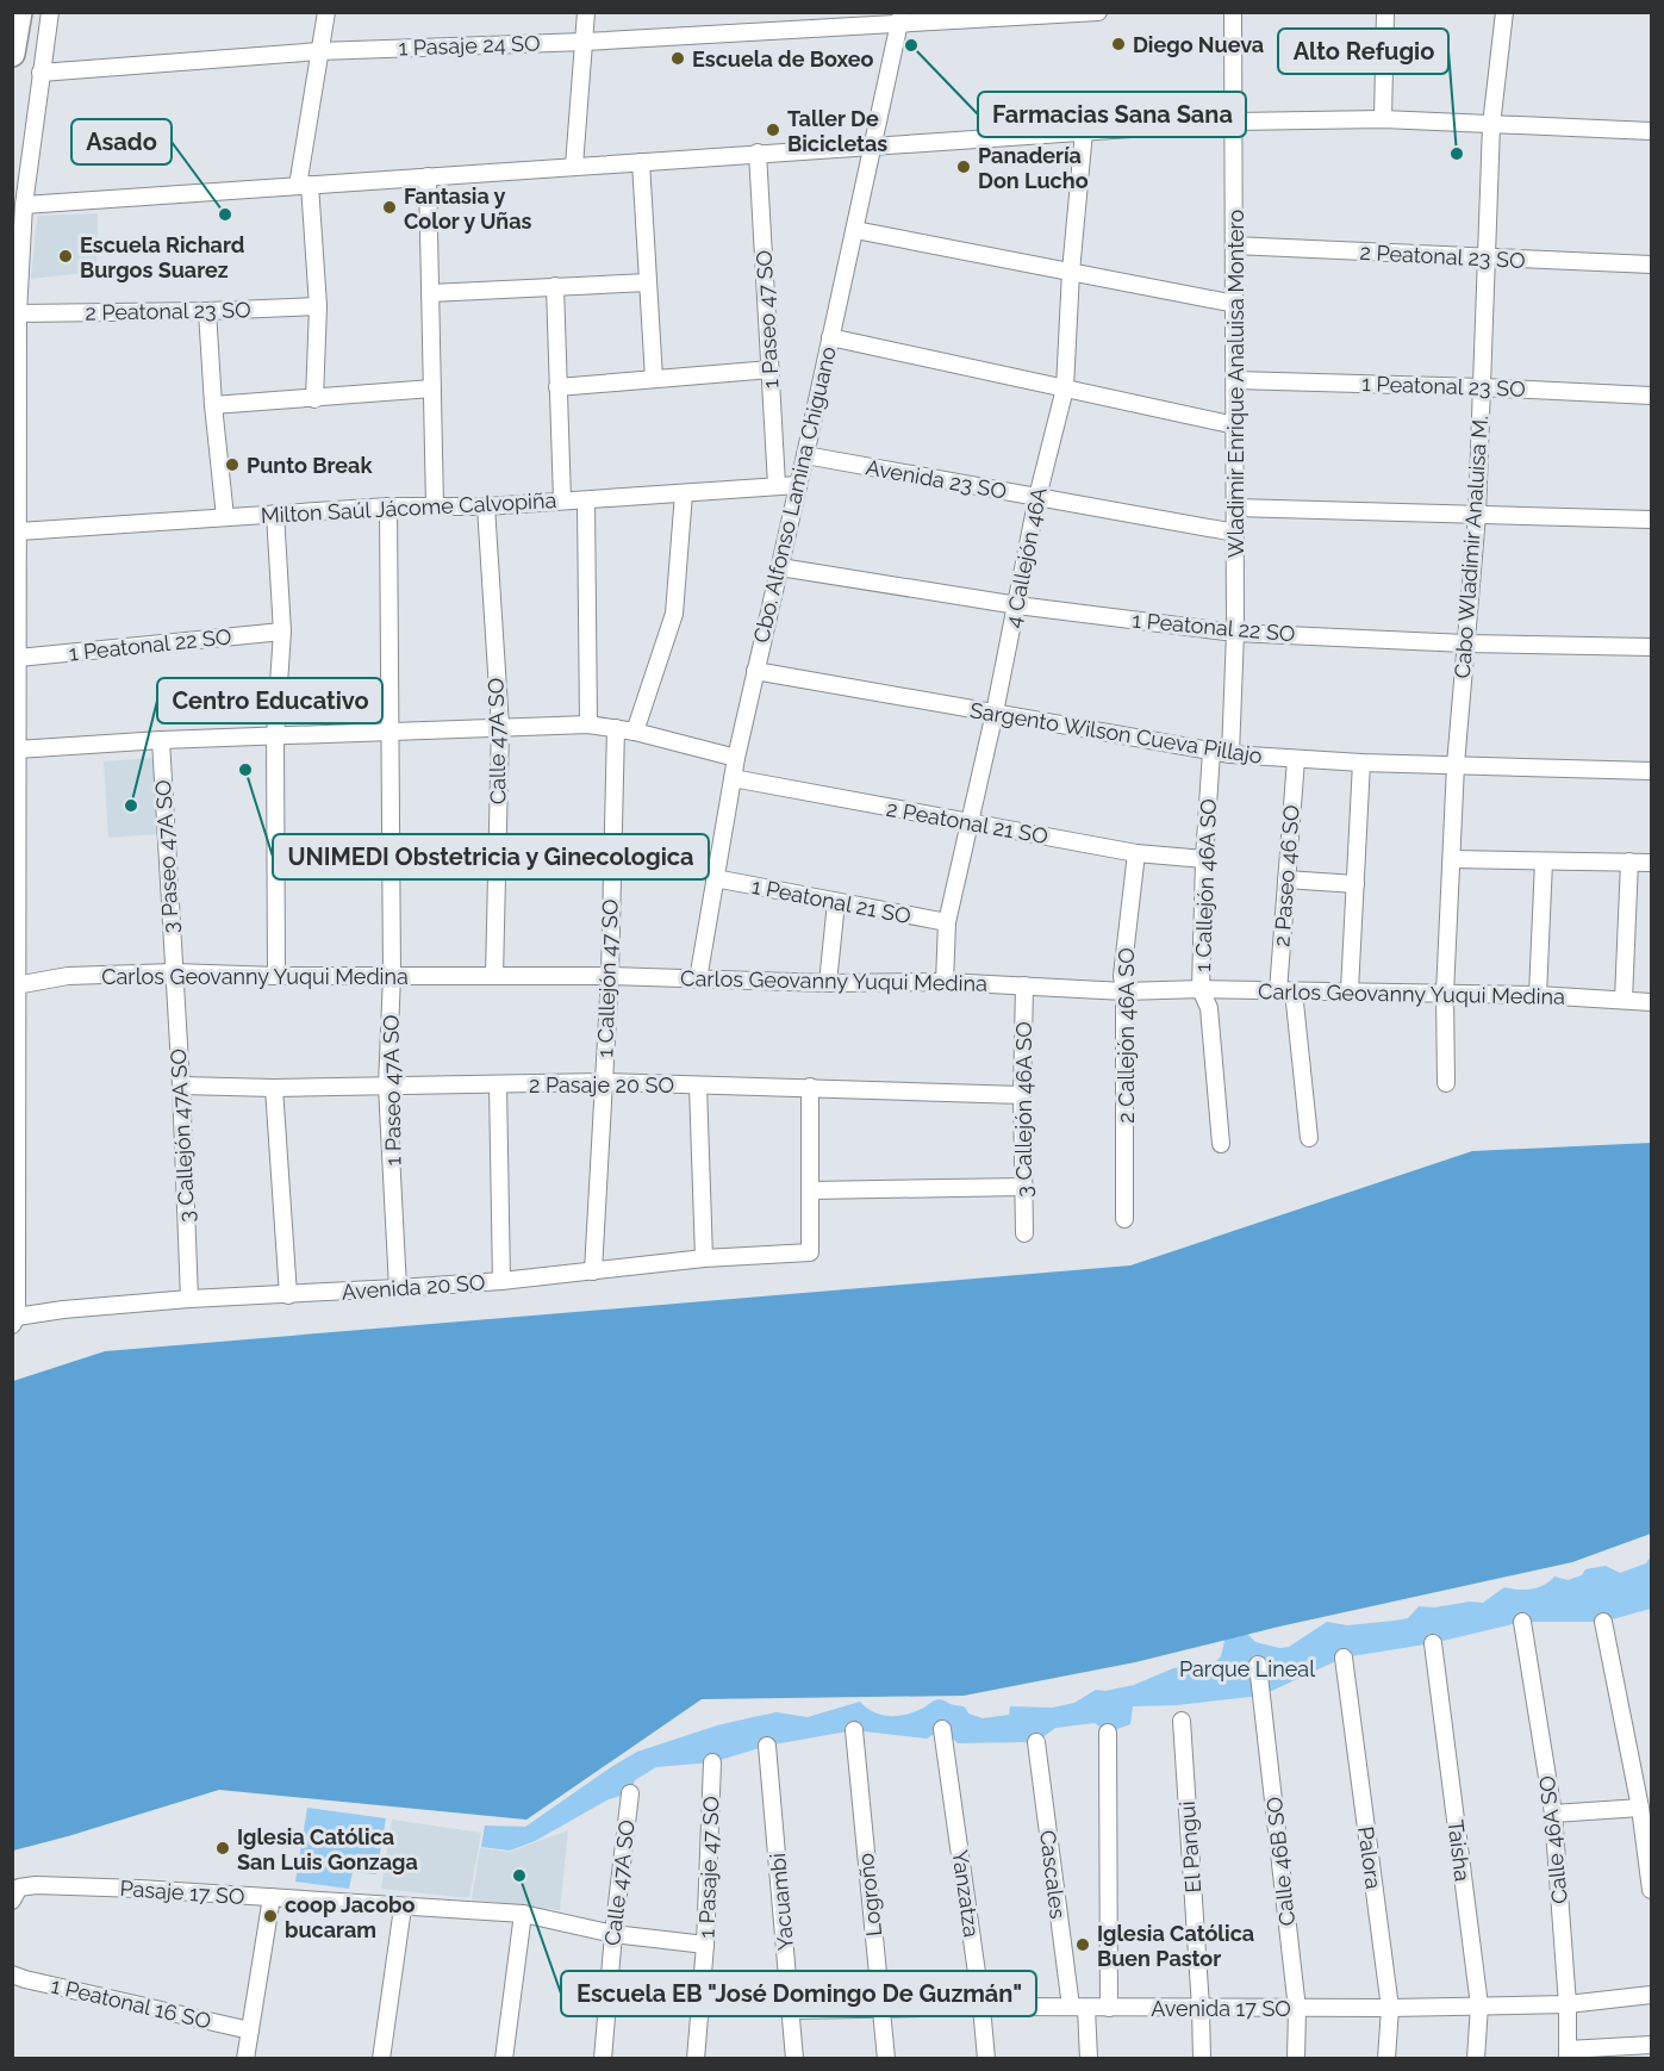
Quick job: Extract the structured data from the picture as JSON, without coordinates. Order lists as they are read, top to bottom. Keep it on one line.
{"streets":{"street":["1 Pasaje 24 SO","2 Peatonal 23 SO","1 Paseo 47 SO","Wladimir Enrique Analuisa Montero","1 Peatonal 23 SO","Avenida 23 SO","Cbo. Alfonso Lamina Chiguano","Milton Saúl Jácome Calvopiña","Cabo Wladimir Analuisa M.","4 Callejón 46A","1 Peatonal 22 SO","Sargento Wilson Cueva Pillajo","Calle 47A SO","2 Peatonal 21 SO","3 Paseo 47A SO","2 Paseo 46 SO","1 Callejón 46A SO","1 Peatonal 21 SO","Carlos Geovanny Yuqui Medina","1 Callejón 47 SO","2 Callejón 46A SO","2 Pasaje 20 SO","1 Paseo 47A SO","3 Callejón 46A SO","3 Callejón 47A SO","Avenida 20 SO","Calle 46A SO","El Pangui","Taisha","Palora","Calle 46B SO","1 Pasaje 47 SO","Cascales","Pasaje 17 SO","Yanzatza","Logroño","Yacuambi","1 Peatonal 16 SO","Avenida 17 SO"]},"crossings":[["1 Pasaje 24 SO","Cbo. Alfonso Lamina Chiguano"],["2 Peatonal 23 SO","Wladimir Enrique Analuisa Montero"],["2 Peatonal 23 SO","Cabo Wladimir Analuisa M."],["1 Paseo 47 SO","Milton Saúl Jácome Calvopiña"],["Wladimir Enrique Analuisa Montero","1 Peatonal 23 SO"],["Wladimir Enrique Analuisa Montero","Avenida 23 SO"],["Wladimir Enrique Analuisa Montero","1 Peatonal 22 SO"],["Wladimir Enrique Analuisa Montero","Sargento Wilson Cueva Pillajo"],["1 Peatonal 23 SO","Cabo Wladimir Analuisa M."],["Avenida 23 SO","Cbo. Alfonso Lamina Chiguano"],["Avenida 23 SO","4 Callejón 46A"],["Cbo. Alfonso Lamina Chiguano","Milton Saúl Jácome Calvopiña"],["Cbo. Alfonso Lamina Chiguano","1 Peatonal 22 SO"],["Cbo. Alfonso Lamina Chiguano","Sargento Wilson Cueva Pillajo"],["Cbo. Alfonso Lamina Chiguano","2 Peatonal 21 SO"],["Cbo. Alfonso Lamina Chiguano","1 Peatonal 21 SO"],["Cbo. Alfonso Lamina Chiguano","Carlos Geovanny Yuqui Medina"],["Milton Saúl Jácome Calvopiña","Calle 47A SO"],["Milton Saúl Jácome Calvopiña","1 Paseo 47A SO"],["Cabo Wladimir Analuisa M.","1 Peatonal 22 SO"],["Cabo Wladimir Analuisa M.","Sargento Wilson Cueva Pillajo"],["Cabo Wladimir Analuisa M.","Carlos Geovanny Yuqui Medina"],["4 Callejón 46A","1 Peatonal 22 SO"],["4 Callejón 46A","Sargento Wilson Cueva Pillajo"],["4 Callejón 46A","2 Peatonal 21 SO"],["4 Callejón 46A","1 Peatonal 21 SO"],["4 Callejón 46A","Carlos Geovanny Yuqui Medina"],["Sargento Wilson Cueva Pillajo","2 Paseo 46 SO"],["Sargento Wilson Cueva Pillajo","1 Callejón 46A SO"],["Calle 47A SO","Carlos Geovanny Yuqui Medina"],["Calle 47A SO","Pasaje 17 SO"],["2 Peatonal 21 SO","1 Callejón 46A SO"],["2 Peatonal 21 SO","2 Callejón 46A SO"],["3 Paseo 47A SO","Carlos Geovanny Yuqui Medina"],["3 Paseo 47A SO","3 Callejón 47A SO"],["2 Paseo 46 SO","Carlos Geovanny Yuqui Medina"],["1 Callejón 46A SO","Carlos Geovanny Yuqui Medina"],["Carlos Geovanny Yuqui Medina","1 Callejón 47 SO"],["Carlos Geovanny Yuqui Medina","2 Callejón 46A SO"],["Carlos Geovanny Yuqui Medina","1 Paseo 47A SO"],["Carlos Geovanny Yuqui Medina","3 Callejón 46A SO"],["Carlos Geovanny Yuqui Medina","3 Callejón 47A SO"],["1 Callejón 47 SO","2 Pasaje 20 SO"],["1 Callejón 47 SO","Avenida 20 SO"],["2 Pasaje 20 SO","1 Paseo 47A SO"],["2 Pasaje 20 SO","3 Callejón 46A SO"],["2 Pasaje 20 SO","3 Callejón 47A SO"],["1 Paseo 47A SO","Avenida 20 SO"],["3 Callejón 47A SO","Avenida 20 SO"],["Calle 46A SO","Avenida 17 SO"],["El Pangui","Avenida 17 SO"],["Taisha","Avenida 17 SO"],["Palora","Avenida 17 SO"],["Calle 46B SO","Avenida 17 SO"],["1 Pasaje 47 SO","Pasaje 17 SO"],["Cascales","Avenida 17 SO"],["Yanzatza","Avenida 17 SO"],["Logroño","Avenida 17 SO"],["Yacuambi","Avenida 17 SO"]],"parks":["Parque Lineal"],"places":["Diego Nueva","Farmacias Sana Sana","Escuela de Boxeo","Taller De Bicicletas","Alto Refugio","Panadería Don Lucho","Fantasia y Color y Uñas","Asado","Escuela Richard Burgos Suarez","Punto Break","UNIMEDI Obstetricia y Ginecologica","Centro Educativo","Iglesia Católica San Luis Gonzaga","Escuela EB \"José Domingo De Guzmán\"","coop Jacobo bucaram","Iglesia Católica Buen Pastor"]}
